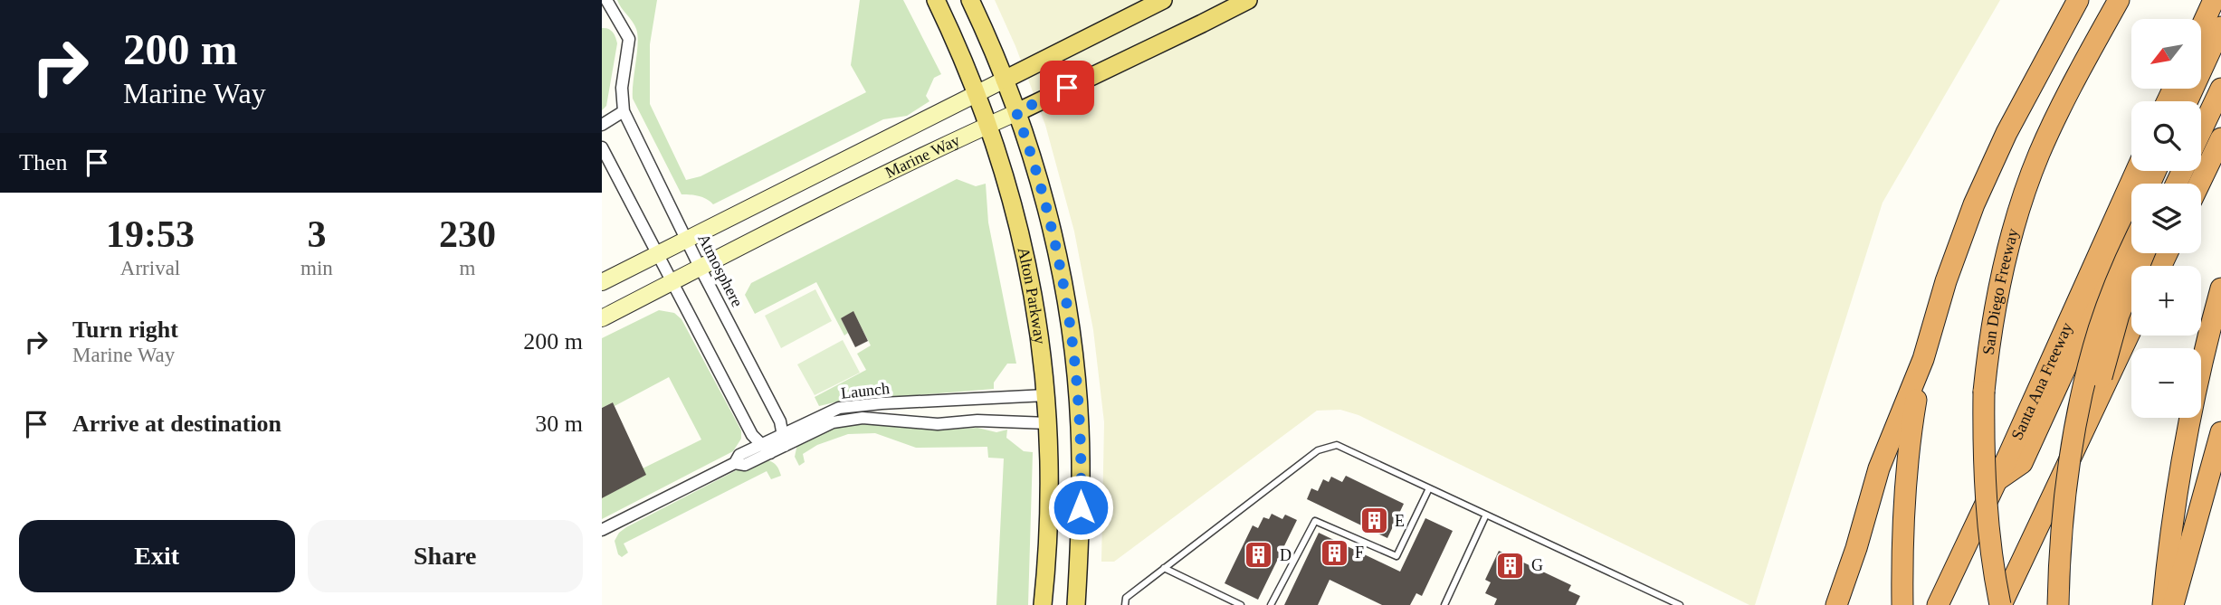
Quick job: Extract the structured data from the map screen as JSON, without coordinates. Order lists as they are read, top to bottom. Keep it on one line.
{"streets":{"highway":["San Diego Freeway","Santa Ana Freeway"],"main road":["Marine Way","Alton Parkway"],"street":["Atmosphere","Launch"]},"crossings":[["Marine Way","Atmosphere"],["Marine Way","Alton Parkway"],["Atmosphere","Launch"],["Alton Parkway","Launch"]],"places":{"building":["E","F","D","G"]},"north":"bottom left","page":{"turn":["200 m","Marine Way"],"map_buttons":["+","−"],"then":"Then","eta":["19:53","Arrival","3","min","230","m"],"list":[{"name":"Turn right","note":"Marine Way","value":"200 m"},{"name":"Arrive at destination","value":"30 m"}],"buttons":["Exit","Share"]}}
